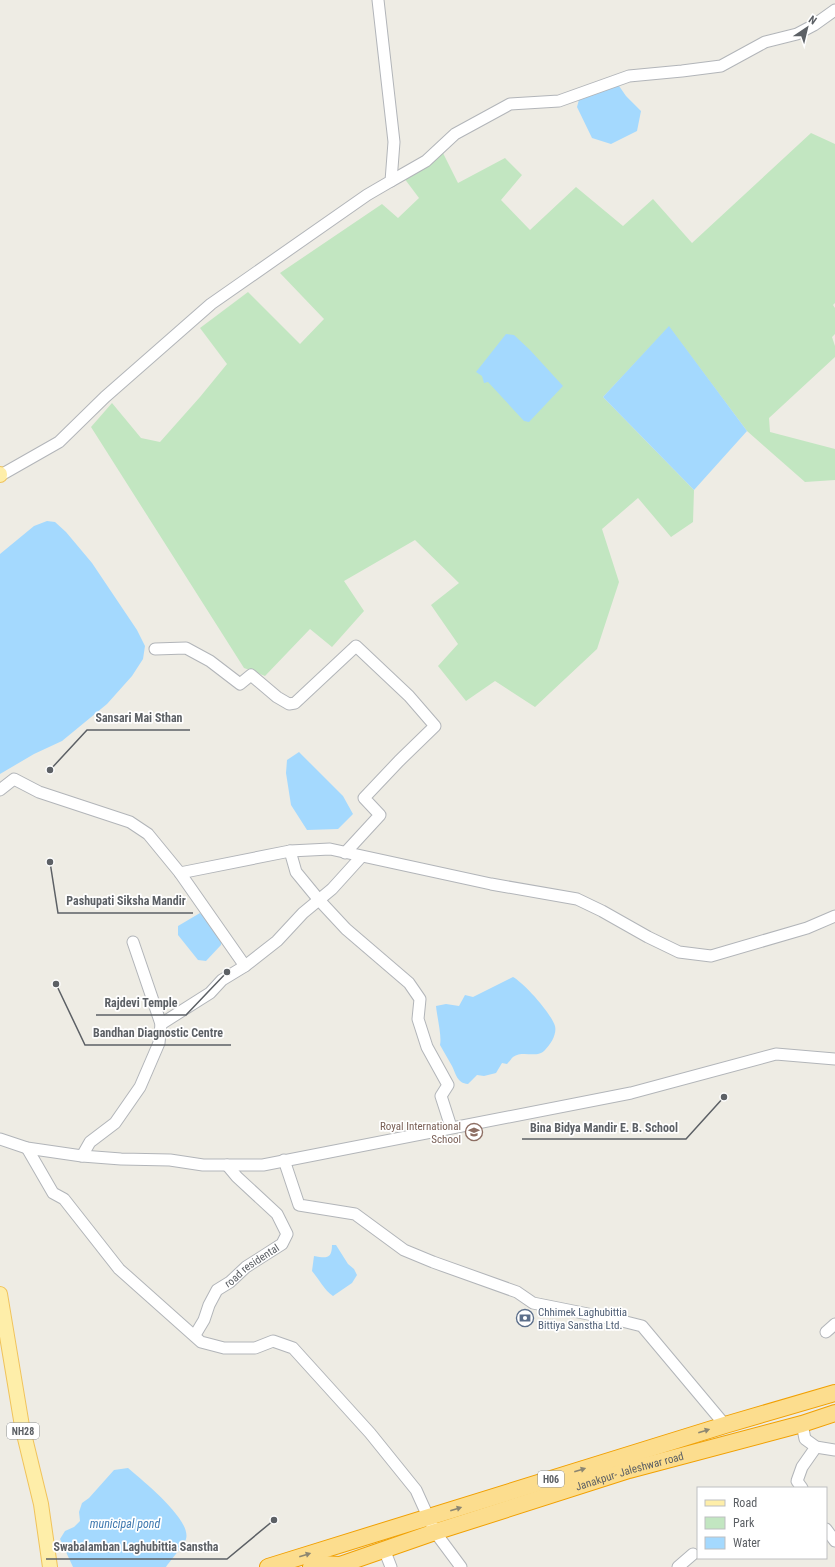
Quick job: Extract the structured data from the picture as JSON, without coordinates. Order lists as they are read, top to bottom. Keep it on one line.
{"streets":{"highway":["Janakpur- Jaleshwar road","H06"],"main road":["NH28"],"street":["road residental"]},"crossings":[["Janakpur- Jaleshwar road","H06"]],"water":["municipal pond"],"places":{"other":["Sansari Mai Sthan","Pashupati Siksha Mandir","Rajdevi Temple","Bandhan Diagnostic Centre","Bina Bidya Mandir E. B. School","Swabalamban Laghubittia Sanstha"],"school or university":["Royal International School"],"bank":["Chhimek Laghubittia Bittiya Sanstha Ltd."]},"legend":["Road","Park","Water"],"north":"top right"}
